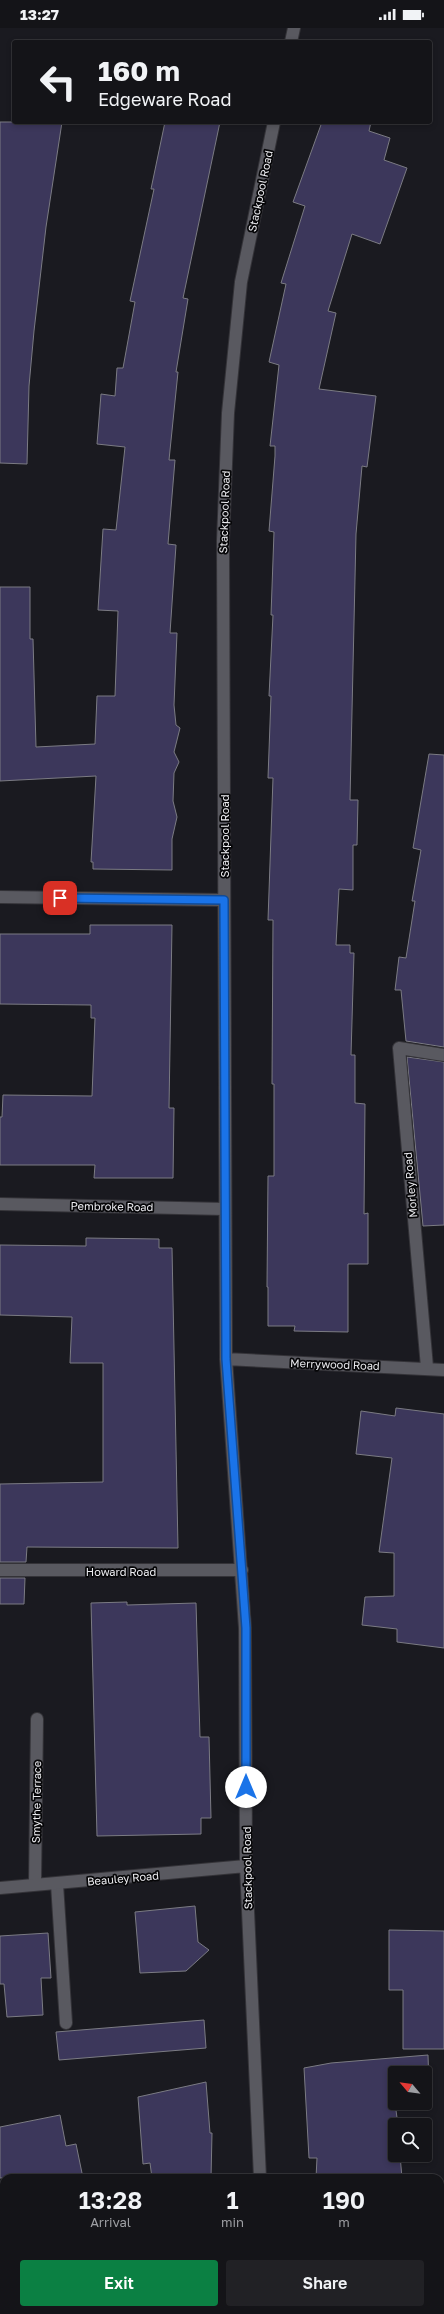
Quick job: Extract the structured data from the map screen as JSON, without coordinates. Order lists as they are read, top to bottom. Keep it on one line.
{"streets":{"street":["Stackpool Road","Morley Road","Pembroke Road","Merrywood Road","Howard Road","Smythe Terrace","Beauley Road"]},"crossings":[["Stackpool Road","Pembroke Road"],["Stackpool Road","Merrywood Road"],["Stackpool Road","Howard Road"],["Stackpool Road","Beauley Road"],["Morley Road","Merrywood Road"],["Smythe Terrace","Beauley Road"]],"north":"top left","page":{"status":"13:27","turn":["160 m","Edgeware Road"],"eta":["13:28","Arrival","1","min","190","m"],"buttons":["Exit","Share"]}}
